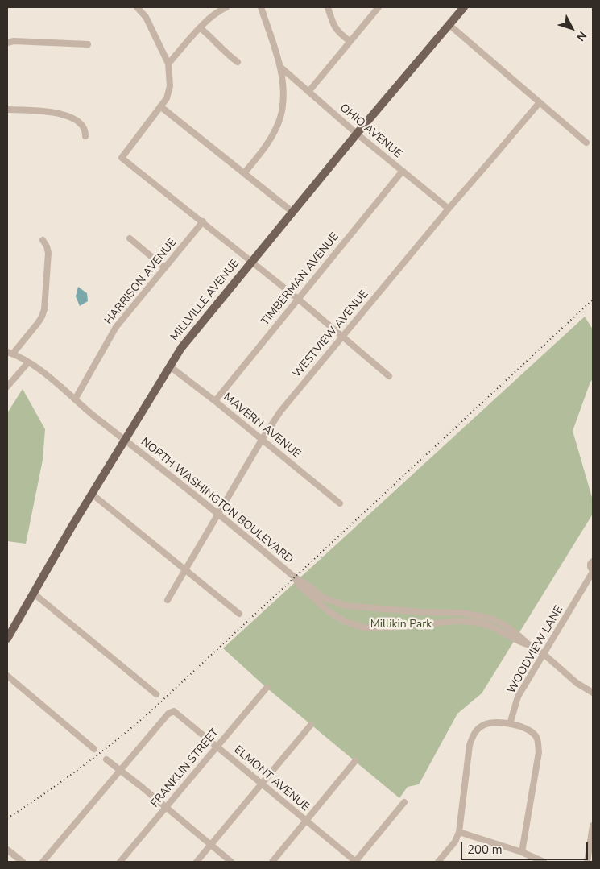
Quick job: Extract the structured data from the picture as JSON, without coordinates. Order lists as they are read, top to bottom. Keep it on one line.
{"streets":{"main road":["MILLVILLE AVENUE"],"street":["OHIO AVENUE","TIMBERMAN AVENUE","HARRISON AVENUE","WESTVIEW AVENUE","MAVERN AVENUE","NORTH WASHINGTON BOULEVARD","WOODVIEW LANE","FRANKLIN STREET","ELMONT AVENUE"]},"crossings":[["OHIO AVENUE","TIMBERMAN AVENUE"],["OHIO AVENUE","MILLVILLE AVENUE"],["OHIO AVENUE","WESTVIEW AVENUE"],["TIMBERMAN AVENUE","MAVERN AVENUE"],["HARRISON AVENUE","NORTH WASHINGTON BOULEVARD"],["MILLVILLE AVENUE","MAVERN AVENUE"],["MILLVILLE AVENUE","NORTH WASHINGTON BOULEVARD"],["WESTVIEW AVENUE","MAVERN AVENUE"],["WESTVIEW AVENUE","NORTH WASHINGTON BOULEVARD"],["NORTH WASHINGTON BOULEVARD","WOODVIEW LANE"],["FRANKLIN STREET","ELMONT AVENUE"]],"parks":["Millikin Park"],"scale_bar":"200 m","north":"bottom right"}
